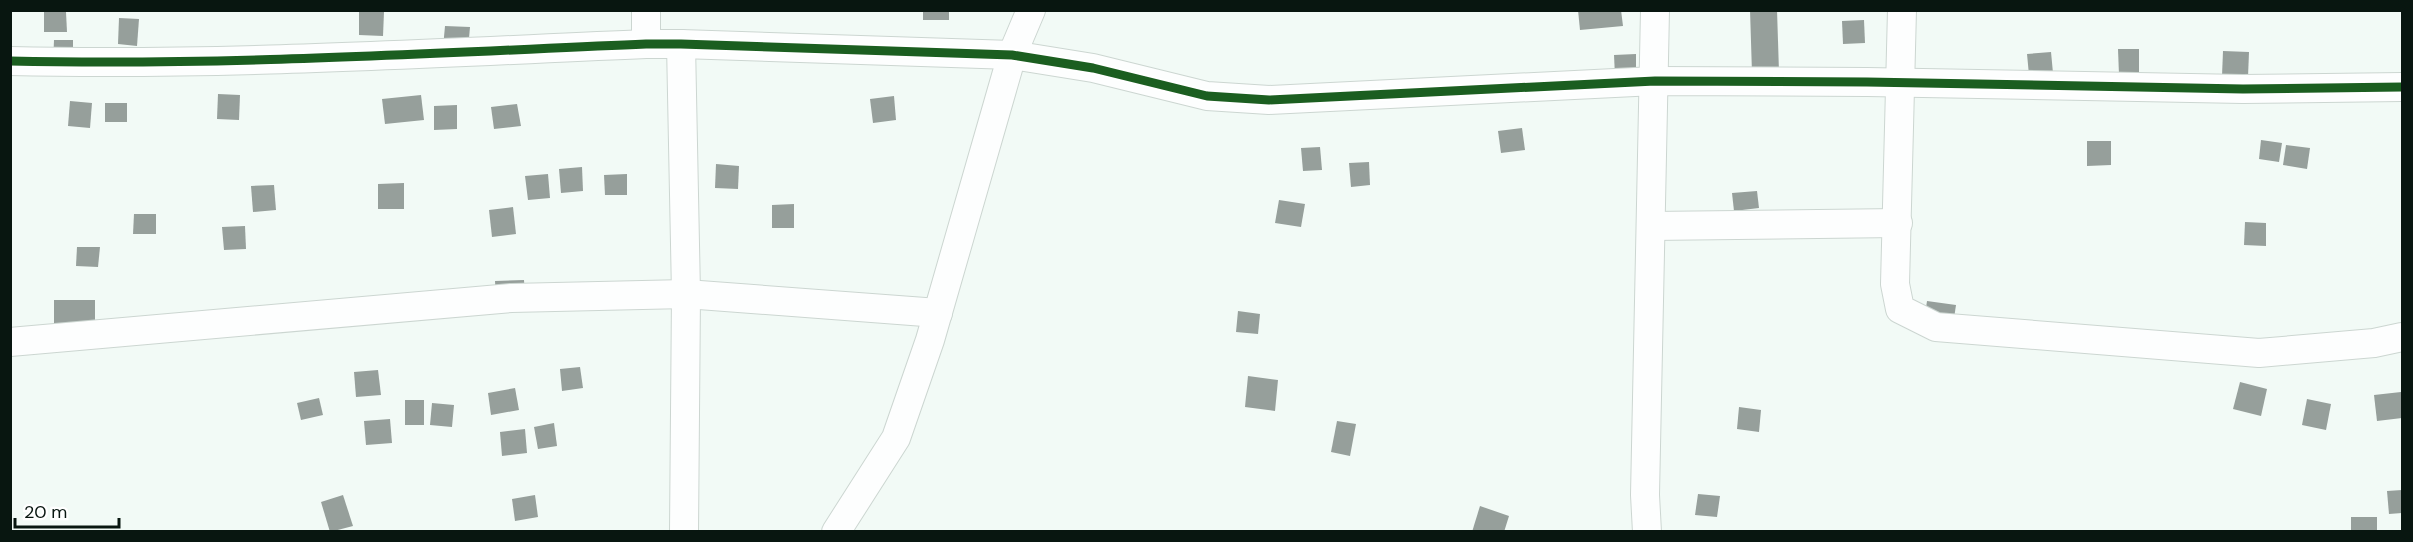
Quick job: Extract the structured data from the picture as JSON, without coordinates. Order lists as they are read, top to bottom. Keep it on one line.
{"scale_bar":"20 m"}
